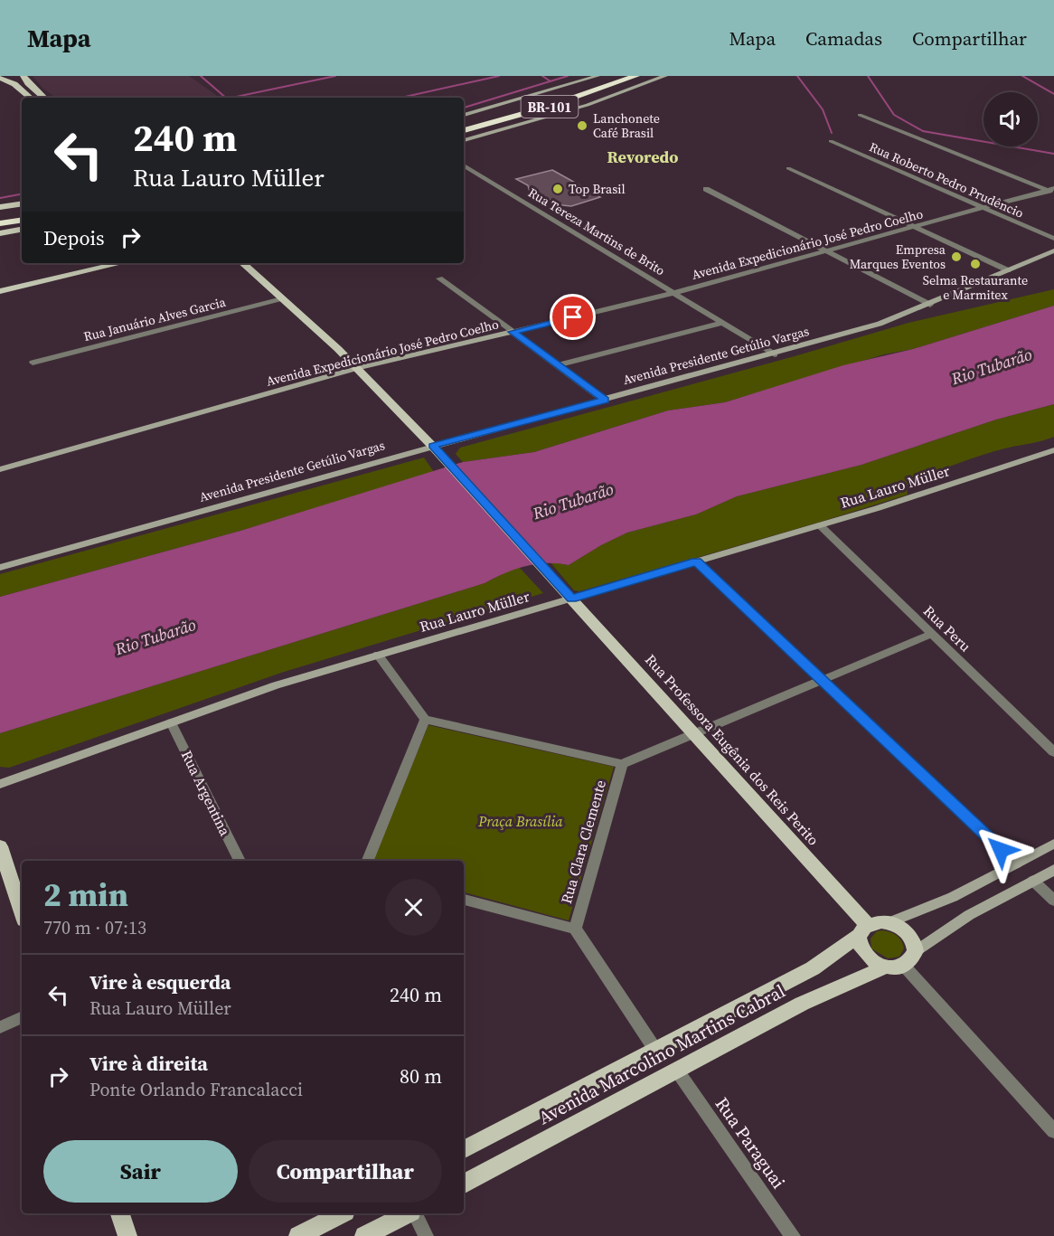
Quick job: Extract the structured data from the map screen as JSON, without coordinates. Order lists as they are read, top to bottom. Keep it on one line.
{"streets":{"highway":["BR-101"],"main road":["Avenida Expedicionário José Pedro Coelho","Avenida Presidente Getúlio Vargas","Rua Lauro Müller","Rua Professora Eugênia dos Reis Perito","Avenida Marcolino Martins Cabral"],"street":["Rua Roberto Pedro Prudêncio","Rua Tereza Martins de Brito","Rua Januário Alves Garcia","Rua Peru","Rua Argentina","Rua Clara Clemente","Rua Paraguai"]},"crossings":[["Rua Roberto Pedro Prudêncio","Avenida Expedicionário José Pedro Coelho"],["Rua Tereza Martins de Brito","Avenida Expedicionário José Pedro Coelho"],["Rua Tereza Martins de Brito","Avenida Presidente Getúlio Vargas"],["Avenida Expedicionário José Pedro Coelho","Rua Professora Eugênia dos Reis Perito"],["Rua Januário Alves Garcia","Rua Professora Eugênia dos Reis Perito"],["Avenida Presidente Getúlio Vargas","Rua Professora Eugênia dos Reis Perito"],["Rua Lauro Müller","Rua Peru"],["Rua Lauro Müller","Rua Professora Eugênia dos Reis Perito"],["Rua Lauro Müller","Rua Argentina"],["Rua Professora Eugênia dos Reis Perito","Avenida Marcolino Martins Cabral"],["Avenida Marcolino Martins Cabral","Rua Paraguai"]],"districts":["Revoredo"],"water":["Rio Tubarão"],"parks":["Praça Brasília"],"places":["Lanchonete Café Brasil","Top Brasil","Empresa Marques Eventos","Selma Restaurante e Marmitex"],"page":{"header":"Mapa","nav":["Mapa","Camadas","Compartilhar"],"turn":["240 m","Rua Lauro Müller"],"then":"Depois","heading":["2 min","770 m · 07:13"],"list":[{"name":"Vire à esquerda","note":"Rua Lauro Müller","value":"240 m"},{"name":"Vire à direita","note":"Ponte Orlando Francalacci","value":"80 m"}],"buttons":["Sair","Compartilhar"]}}
